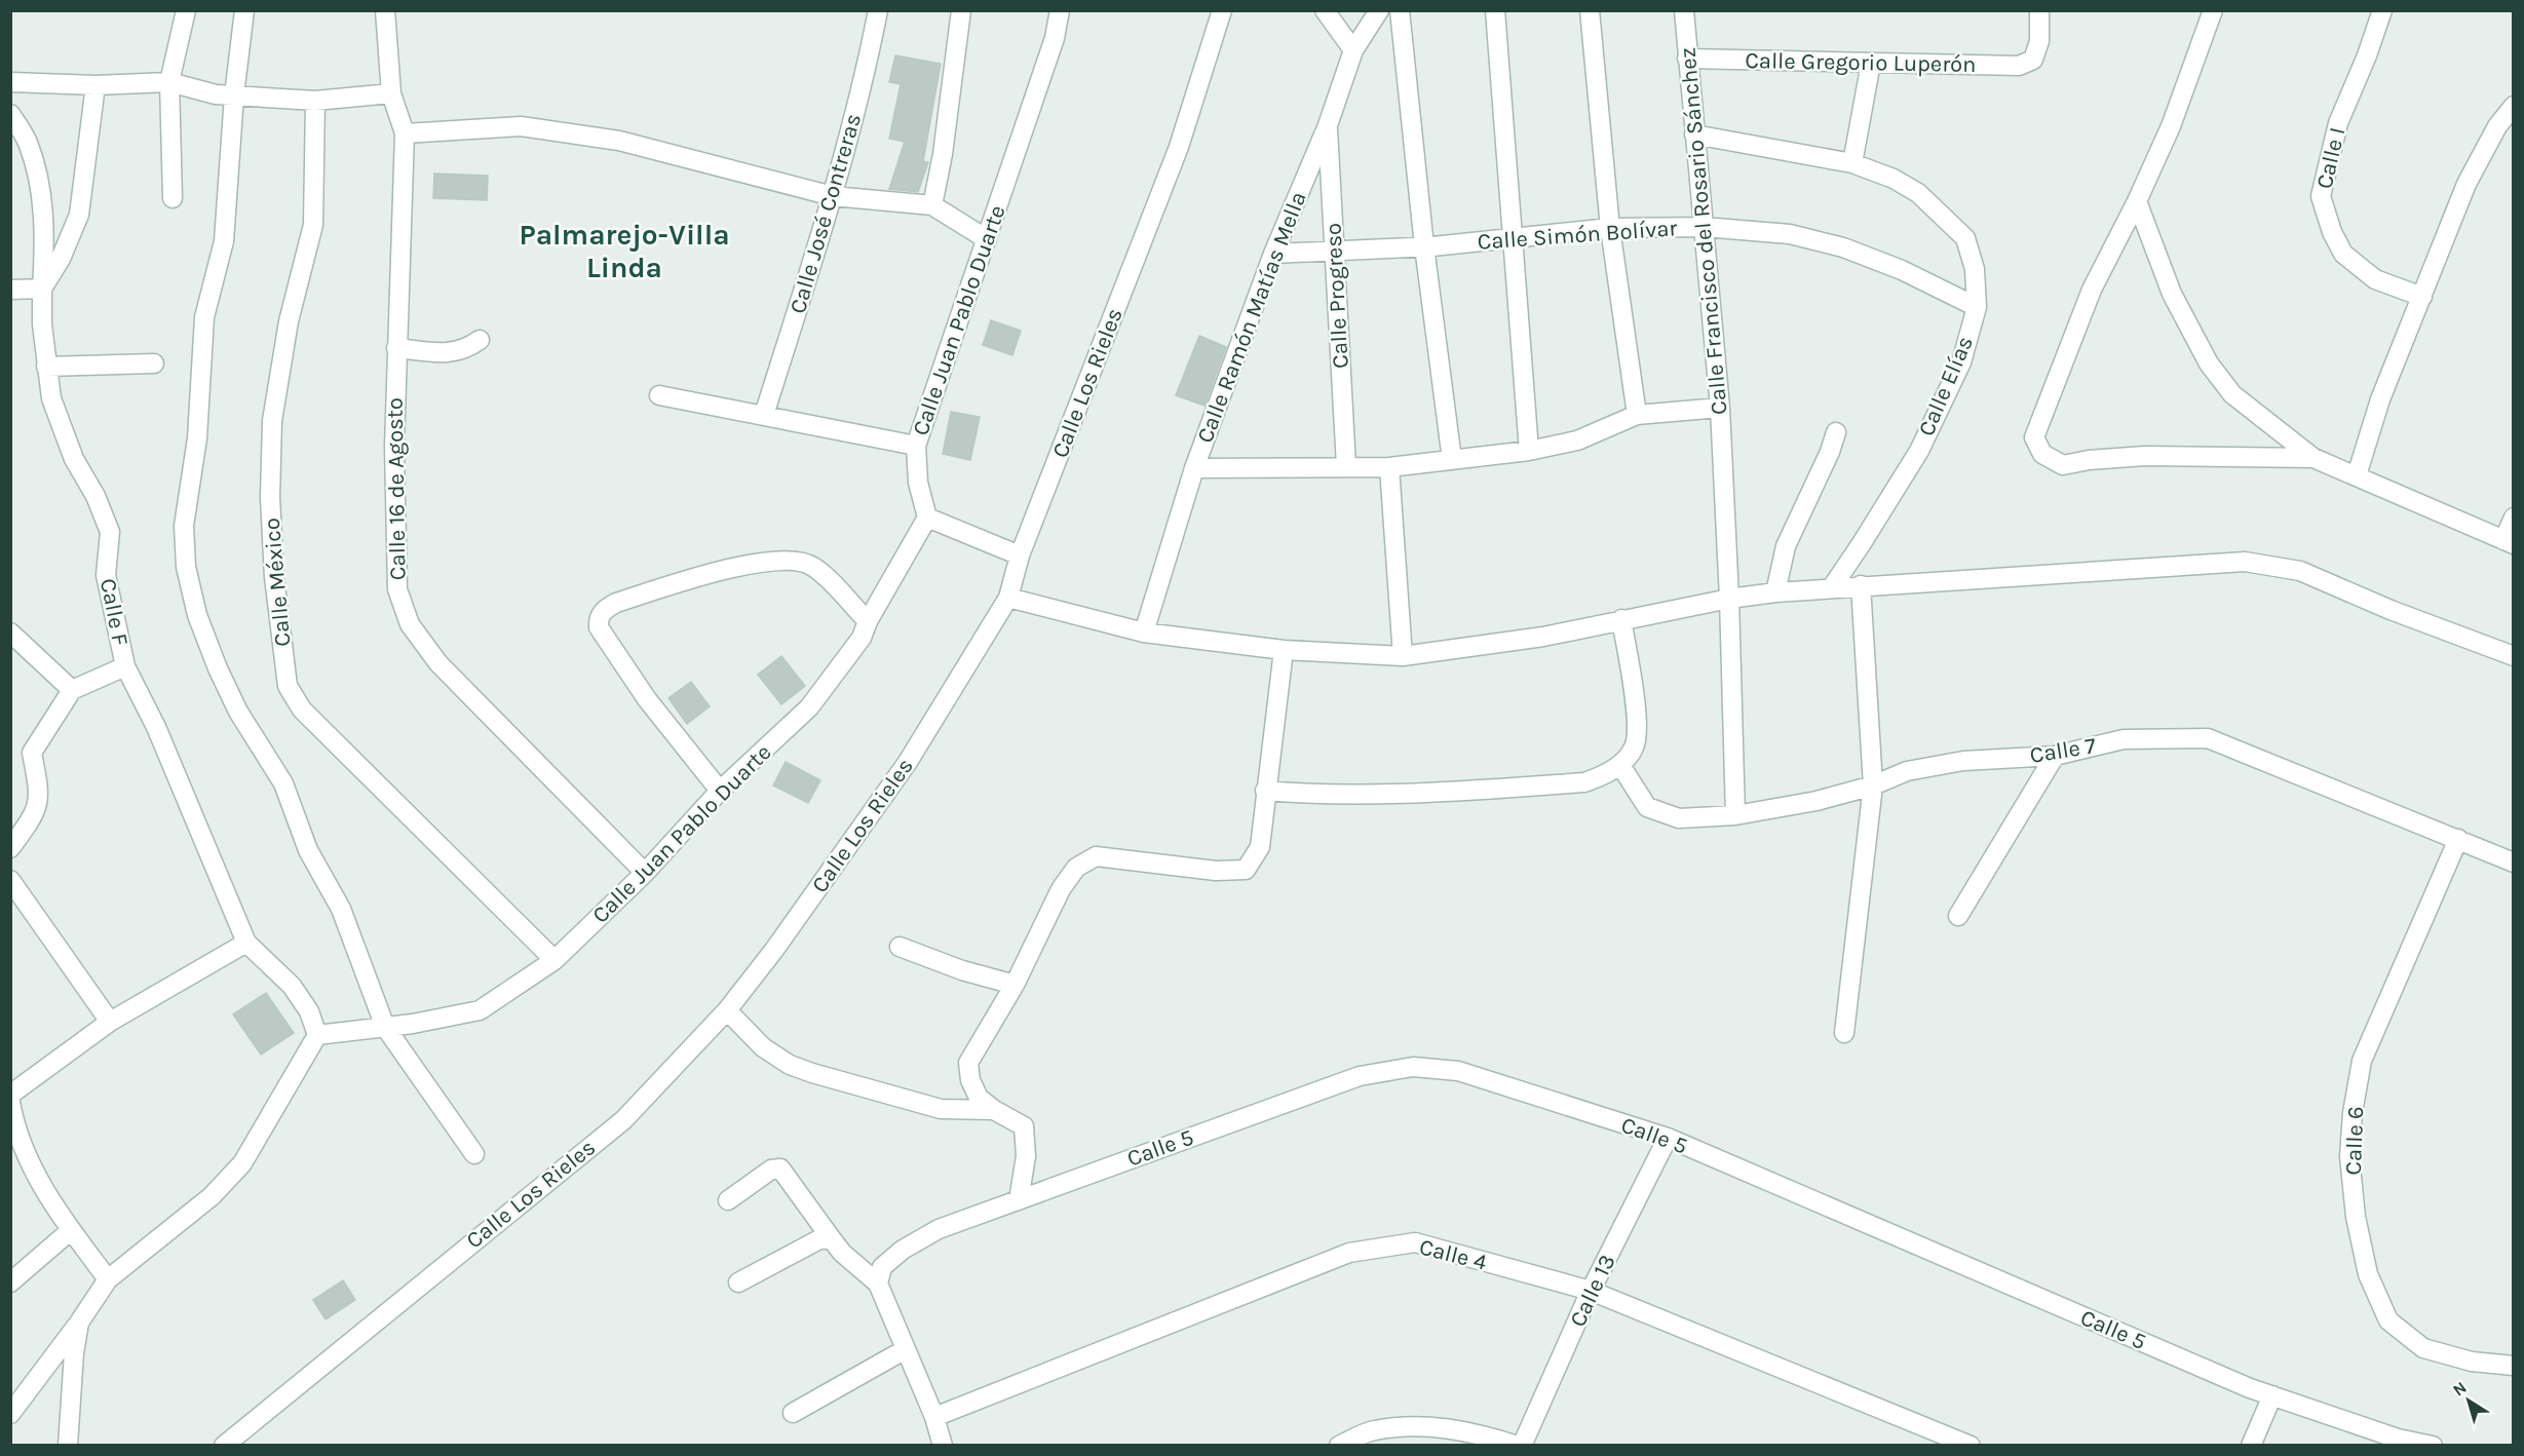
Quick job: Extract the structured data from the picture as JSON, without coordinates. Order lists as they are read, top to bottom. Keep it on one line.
{"streets":{"street":["Calle Gregorio Luperón","Calle I","Calle José Contreras","Calle Francisco del Rosario Sánchez","Calle Simón Bolívar","Calle Progreso","Calle Ramón Matías Mella","Calle Juan Pablo Duarte","Calle Los Rieles","Calle Elías","Calle 16 de Agosto","Calle México","Calle F","Calle 7","Calle 5","Calle 6","Calle 4","Calle 13"]},"crossings":[["Calle Gregorio Luperón","Calle Francisco del Rosario Sánchez"],["Calle Francisco del Rosario Sánchez","Calle Simón Bolívar"],["Calle Francisco del Rosario Sánchez","Calle Elías"],["Calle Francisco del Rosario Sánchez","Calle 7"],["Calle Simón Bolívar","Calle Progreso"],["Calle Simón Bolívar","Calle Ramón Matías Mella"],["Calle Simón Bolívar","Calle Elías"],["Calle Progreso","Calle Ramón Matías Mella"],["Calle Juan Pablo Duarte","Calle 16 de Agosto"],["Calle Juan Pablo Duarte","Calle México"],["Calle Juan Pablo Duarte","Calle F"],["Calle 7","Calle 6"],["Calle 5","Calle 13"],["Calle 4","Calle 13"]],"districts":["Palmarejo-Villa Linda"],"north":"top left"}
